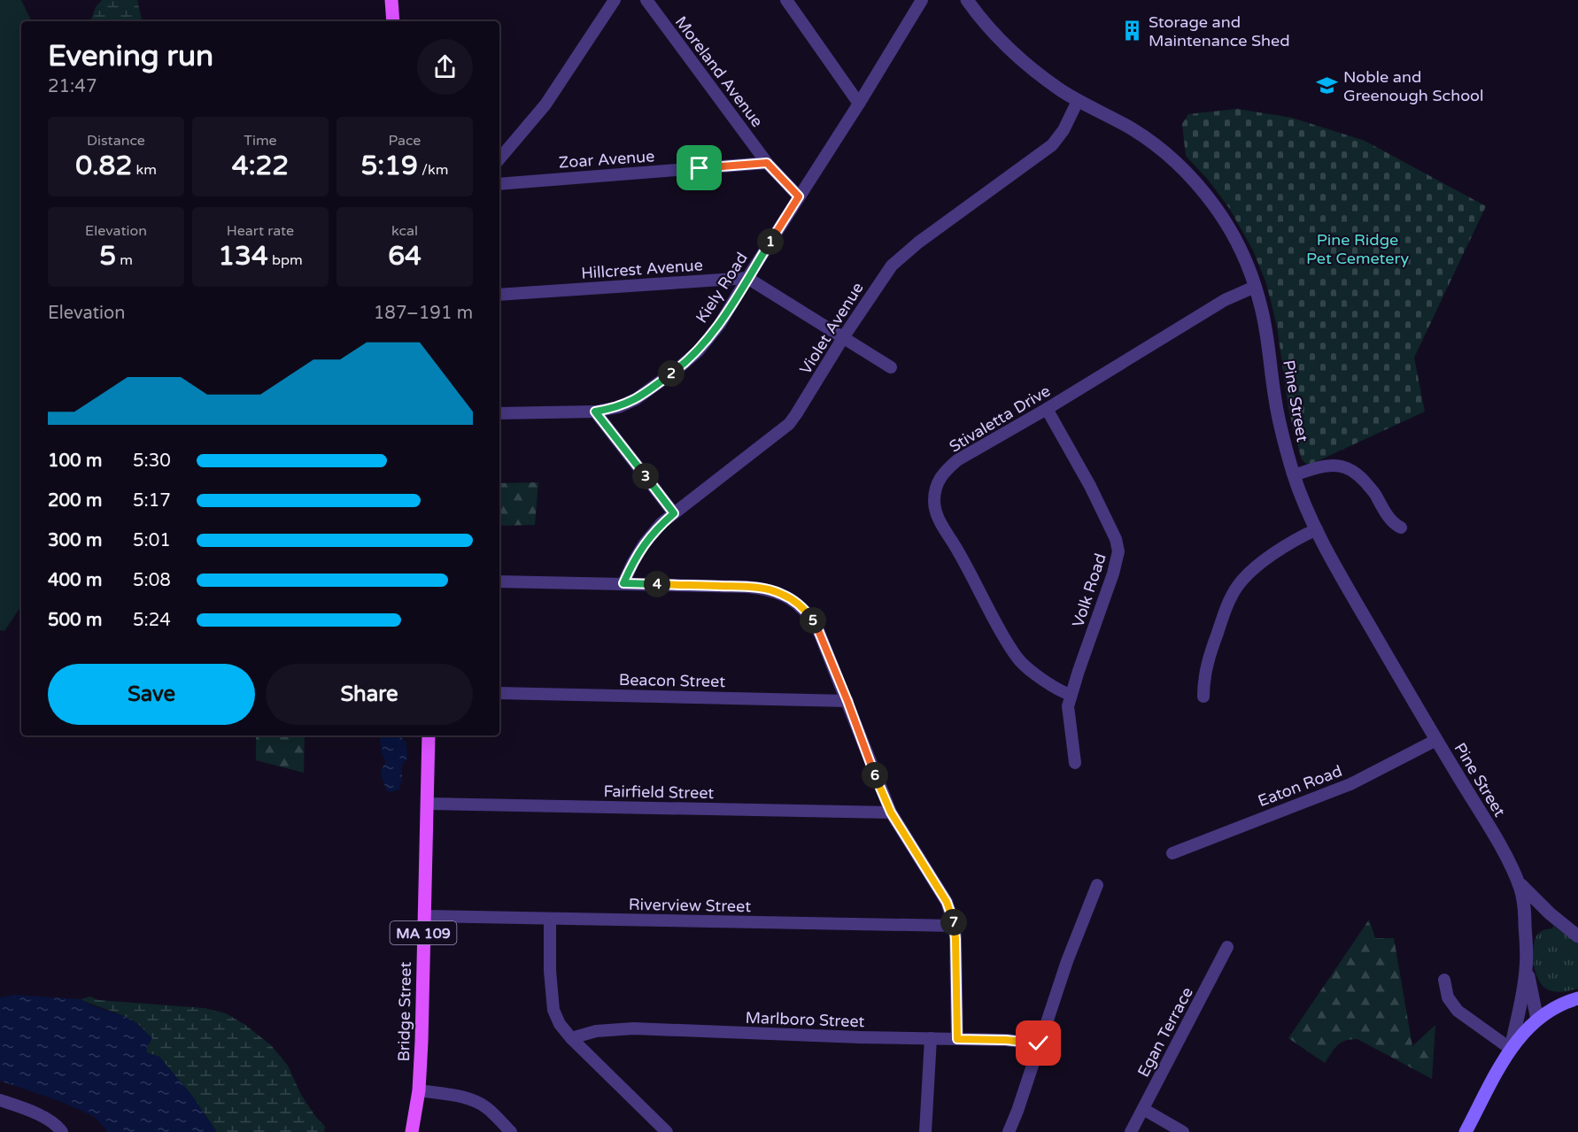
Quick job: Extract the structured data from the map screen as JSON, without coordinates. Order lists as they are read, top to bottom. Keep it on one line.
{"streets":{"main road":["MA 109","Bridge Street"],"street":["Moreland Avenue","Zoar Avenue","Hillcrest Avenue","Kiely Road","Violet Avenue","Pine Street","Stivaletta Drive","Volk Road","Beacon Street","Eaton Road","Fairfield Street","Riverview Street","Marlboro Street","Egan Terrace"]},"crossings":[["Moreland Avenue","Zoar Avenue"],["Hillcrest Avenue","Kiely Road"],["Violet Avenue","Pine Street"],["Pine Street","Stivaletta Drive"],["Pine Street","Eaton Road"],["Stivaletta Drive","Volk Road"],["Fairfield Street","Bridge Street"],["Riverview Street","Bridge Street"]],"parks":["Pine Ridge Pet Cemetery"],"places":{"building":["Storage and Maintenance Shed"],"school or university":["Noble and Greenough School"]},"page":{"heading":["Evening run","21:47"],"stats":[["Distance","0.82 km"],["Time","4:22"],["Pace","5:19 /km"],["Elevation","5 m"],["Heart rate","134 bpm"],["kcal","64"]],"pins":["1","2","3","4","5","6","7"],"chart":["Elevation","187–191 m"],"list":[{"name":"100 m","note":"5:30"},{"name":"200 m","note":"5:17"},{"name":"300 m","note":"5:01"},{"name":"400 m","note":"5:08"},{"name":"500 m","note":"5:24"}],"buttons":["Save","Share"]}}
